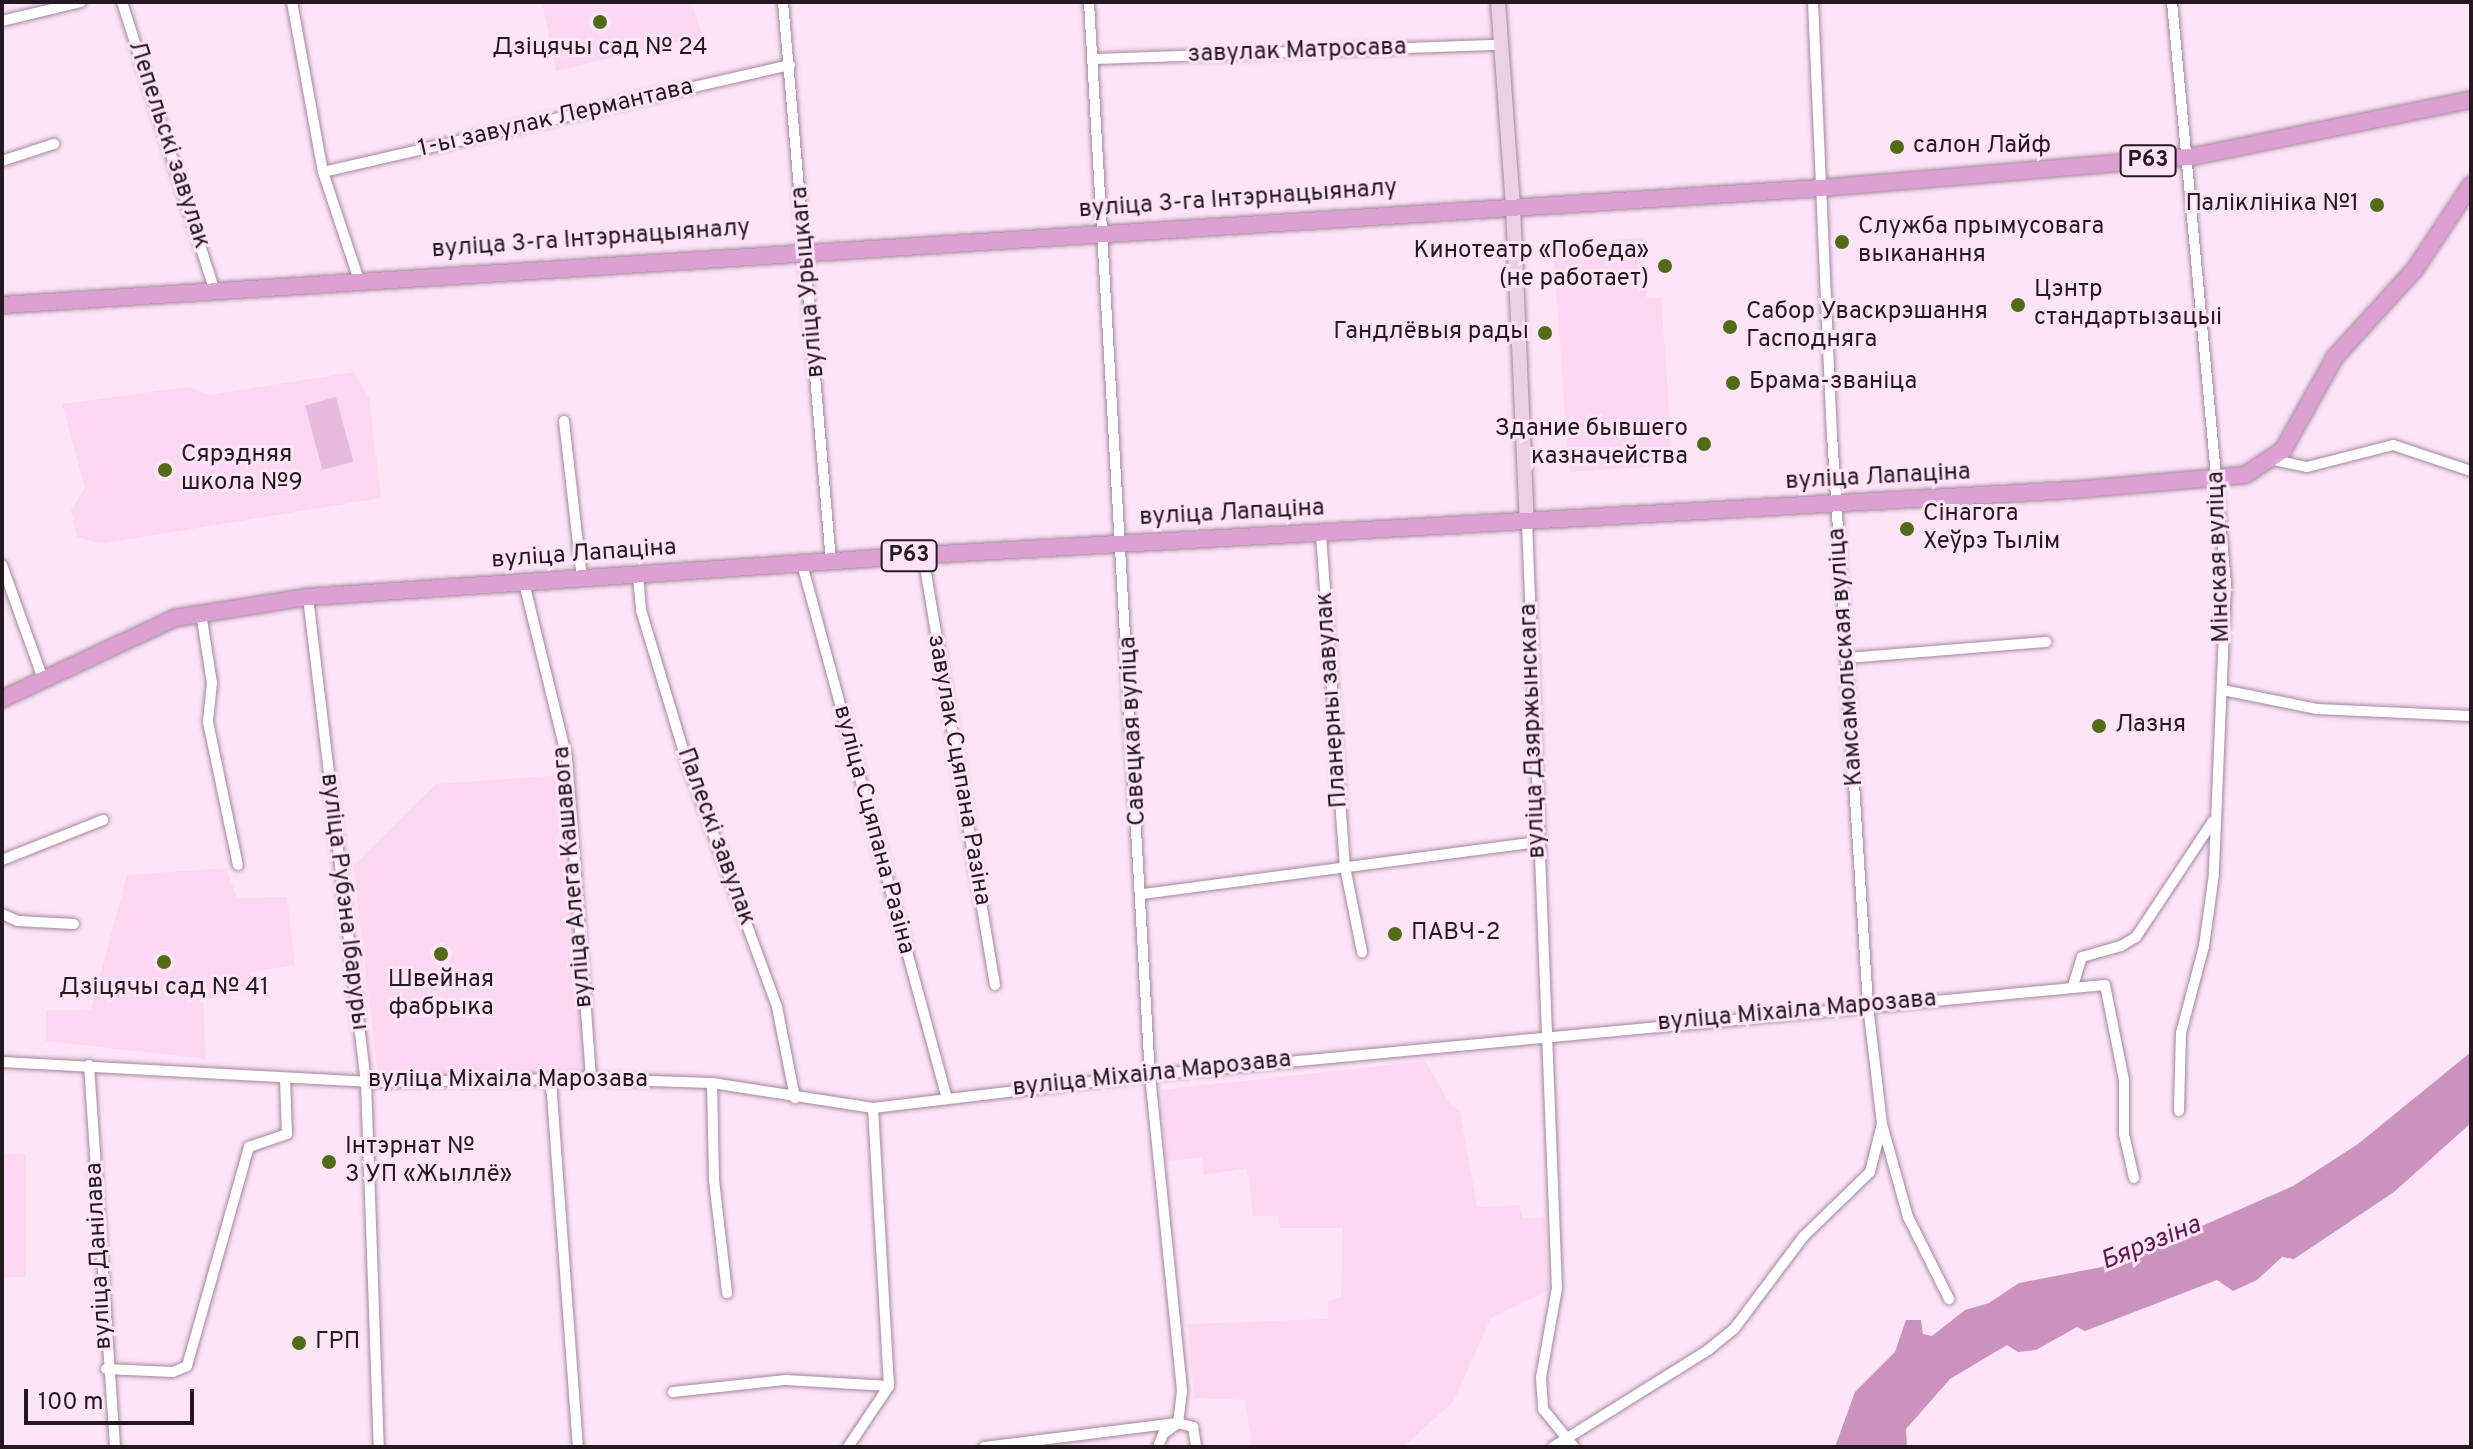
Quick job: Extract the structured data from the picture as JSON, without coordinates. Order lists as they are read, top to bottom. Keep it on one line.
{"streets":{"main road":["Р63","вуліца 3-га Інтэрнацыяналу","вуліца Лапаціна"],"street":["завулак Матросава","1-ы завулак Лермантава","Лепельскі завулак","вуліца Урыцкага","Мінская вуліца","Камсамольская вуліца","Планерны завулак","Савецкая вуліца","вуліца Дзяржынскага","завулак Сцяпана Разіна","вуліца Сцяпана Разіна","Палескі завулак","вуліца Алега Кашавога","вуліца Рубэна Ібаруры","вуліца Міхаіла Марозава","вуліца Данілава"]},"crossings":[["завулак Матросава","Савецкая вуліца"],["завулак Матросава","вуліца Дзяржынскага"],["1-ы завулак Лермантава","вуліца Урыцкага"],["Лепельскі завулак","вуліца 3-га Інтэрнацыяналу"],["вуліца 3-га Інтэрнацыяналу","вуліца Урыцкага"],["вуліца 3-га Інтэрнацыяналу","Мінская вуліца"],["вуліца 3-га Інтэрнацыяналу","Камсамольская вуліца"],["вуліца 3-га Інтэрнацыяналу","Савецкая вуліца"],["вуліца 3-га Інтэрнацыяналу","вуліца Дзяржынскага"],["вуліца Урыцкага","вуліца Лапаціна"],["вуліца Лапаціна","Мінская вуліца"],["вуліца Лапаціна","Камсамольская вуліца"],["вуліца Лапаціна","Планерны завулак"],["вуліца Лапаціна","Савецкая вуліца"],["вуліца Лапаціна","вуліца Дзяржынскага"],["вуліца Лапаціна","завулак Сцяпана Разіна"],["вуліца Лапаціна","вуліца Сцяпана Разіна"],["вуліца Лапаціна","Палескі завулак"],["вуліца Лапаціна","вуліца Алега Кашавога"],["вуліца Лапаціна","вуліца Рубэна Ібаруры"],["Камсамольская вуліца","вуліца Міхаіла Марозава"],["Савецкая вуліца","вуліца Міхаіла Марозава"],["вуліца Дзяржынскага","вуліца Міхаіла Марозава"],["вуліца Сцяпана Разіна","вуліца Міхаіла Марозава"],["Палескі завулак","вуліца Міхаіла Марозава"],["вуліца Алега Кашавога","вуліца Міхаіла Марозава"],["вуліца Рубэна Ібаруры","вуліца Міхаіла Марозава"],["вуліца Міхаіла Марозава","вуліца Данілава"]],"water":["Бярэзіна"],"places":["Дзіцячы сад № 24","салон Лайф","Паліклініка №1","Служба прымусовага выканання","Кинотеатр «Победа» (не работает)","Цэнтр стандартызацыі","Сабор Уваскрэшання Гасподняга","Гандлёвыя рады","Брама-званіца","Здание бывшего казначейства","Сярэдняя школа №9","Сінагога Хеўрэ Тылім","Лазня","ПАВЧ-2","Швейная фабрыка","Дзіцячы сад № 41","Інтэрнат № 3 УП «Жыллё»","ГРП"],"scale_bar":"100 m"}
